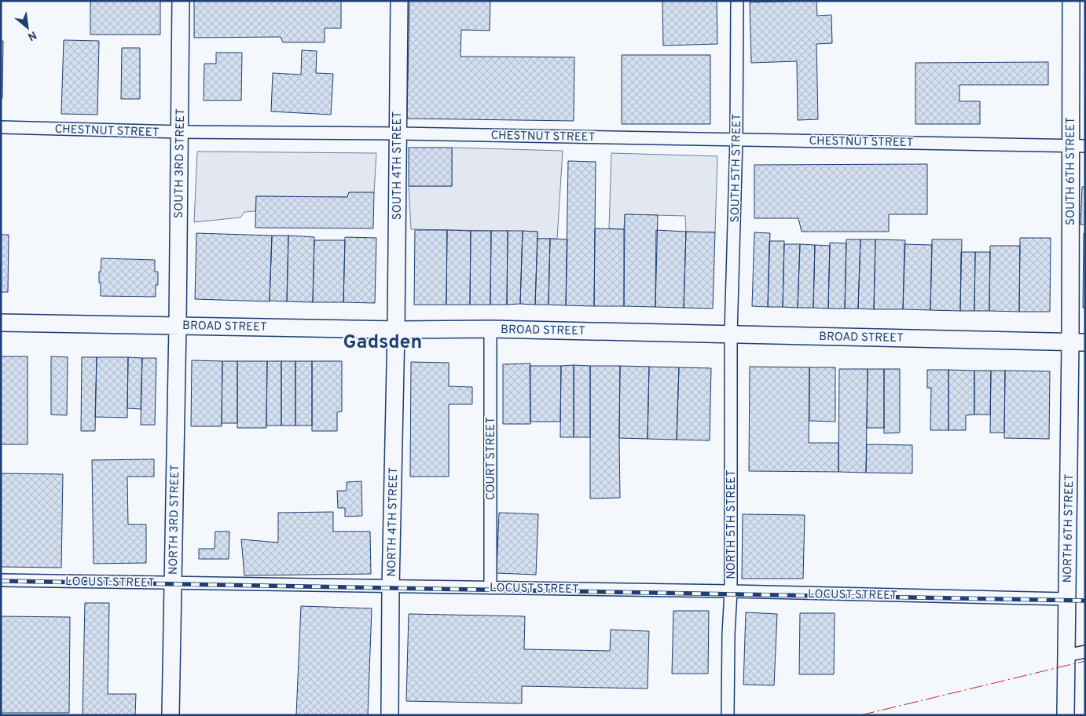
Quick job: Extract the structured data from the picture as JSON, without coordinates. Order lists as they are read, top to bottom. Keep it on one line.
{"streets":{"main road":["SOUTH 3RD STREET","SOUTH 4TH STREET","SOUTH 6TH STREET","BROAD STREET","NORTH 3RD STREET","NORTH 4TH STREET","NORTH 6TH STREET"],"street":["CHESTNUT STREET","SOUTH 5TH STREET","COURT STREET","NORTH 5TH STREET","LOCUST STREET"]},"crossings":[["CHESTNUT STREET","SOUTH 3RD STREET"],["CHESTNUT STREET","SOUTH 4TH STREET"],["CHESTNUT STREET","SOUTH 5TH STREET"],["CHESTNUT STREET","SOUTH 6TH STREET"],["SOUTH 3RD STREET","BROAD STREET"],["SOUTH 3RD STREET","NORTH 3RD STREET"],["SOUTH 4TH STREET","BROAD STREET"],["SOUTH 4TH STREET","NORTH 4TH STREET"],["SOUTH 5TH STREET","BROAD STREET"],["SOUTH 5TH STREET","NORTH 5TH STREET"],["SOUTH 6TH STREET","BROAD STREET"],["SOUTH 6TH STREET","NORTH 6TH STREET"],["BROAD STREET","COURT STREET"],["BROAD STREET","NORTH 3RD STREET"],["BROAD STREET","NORTH 4TH STREET"],["BROAD STREET","NORTH 5TH STREET"],["BROAD STREET","NORTH 6TH STREET"],["COURT STREET","LOCUST STREET"],["NORTH 3RD STREET","LOCUST STREET"],["NORTH 4TH STREET","LOCUST STREET"],["NORTH 5TH STREET","LOCUST STREET"],["NORTH 6TH STREET","LOCUST STREET"]],"districts":["Gadsden"],"north":"bottom right"}
